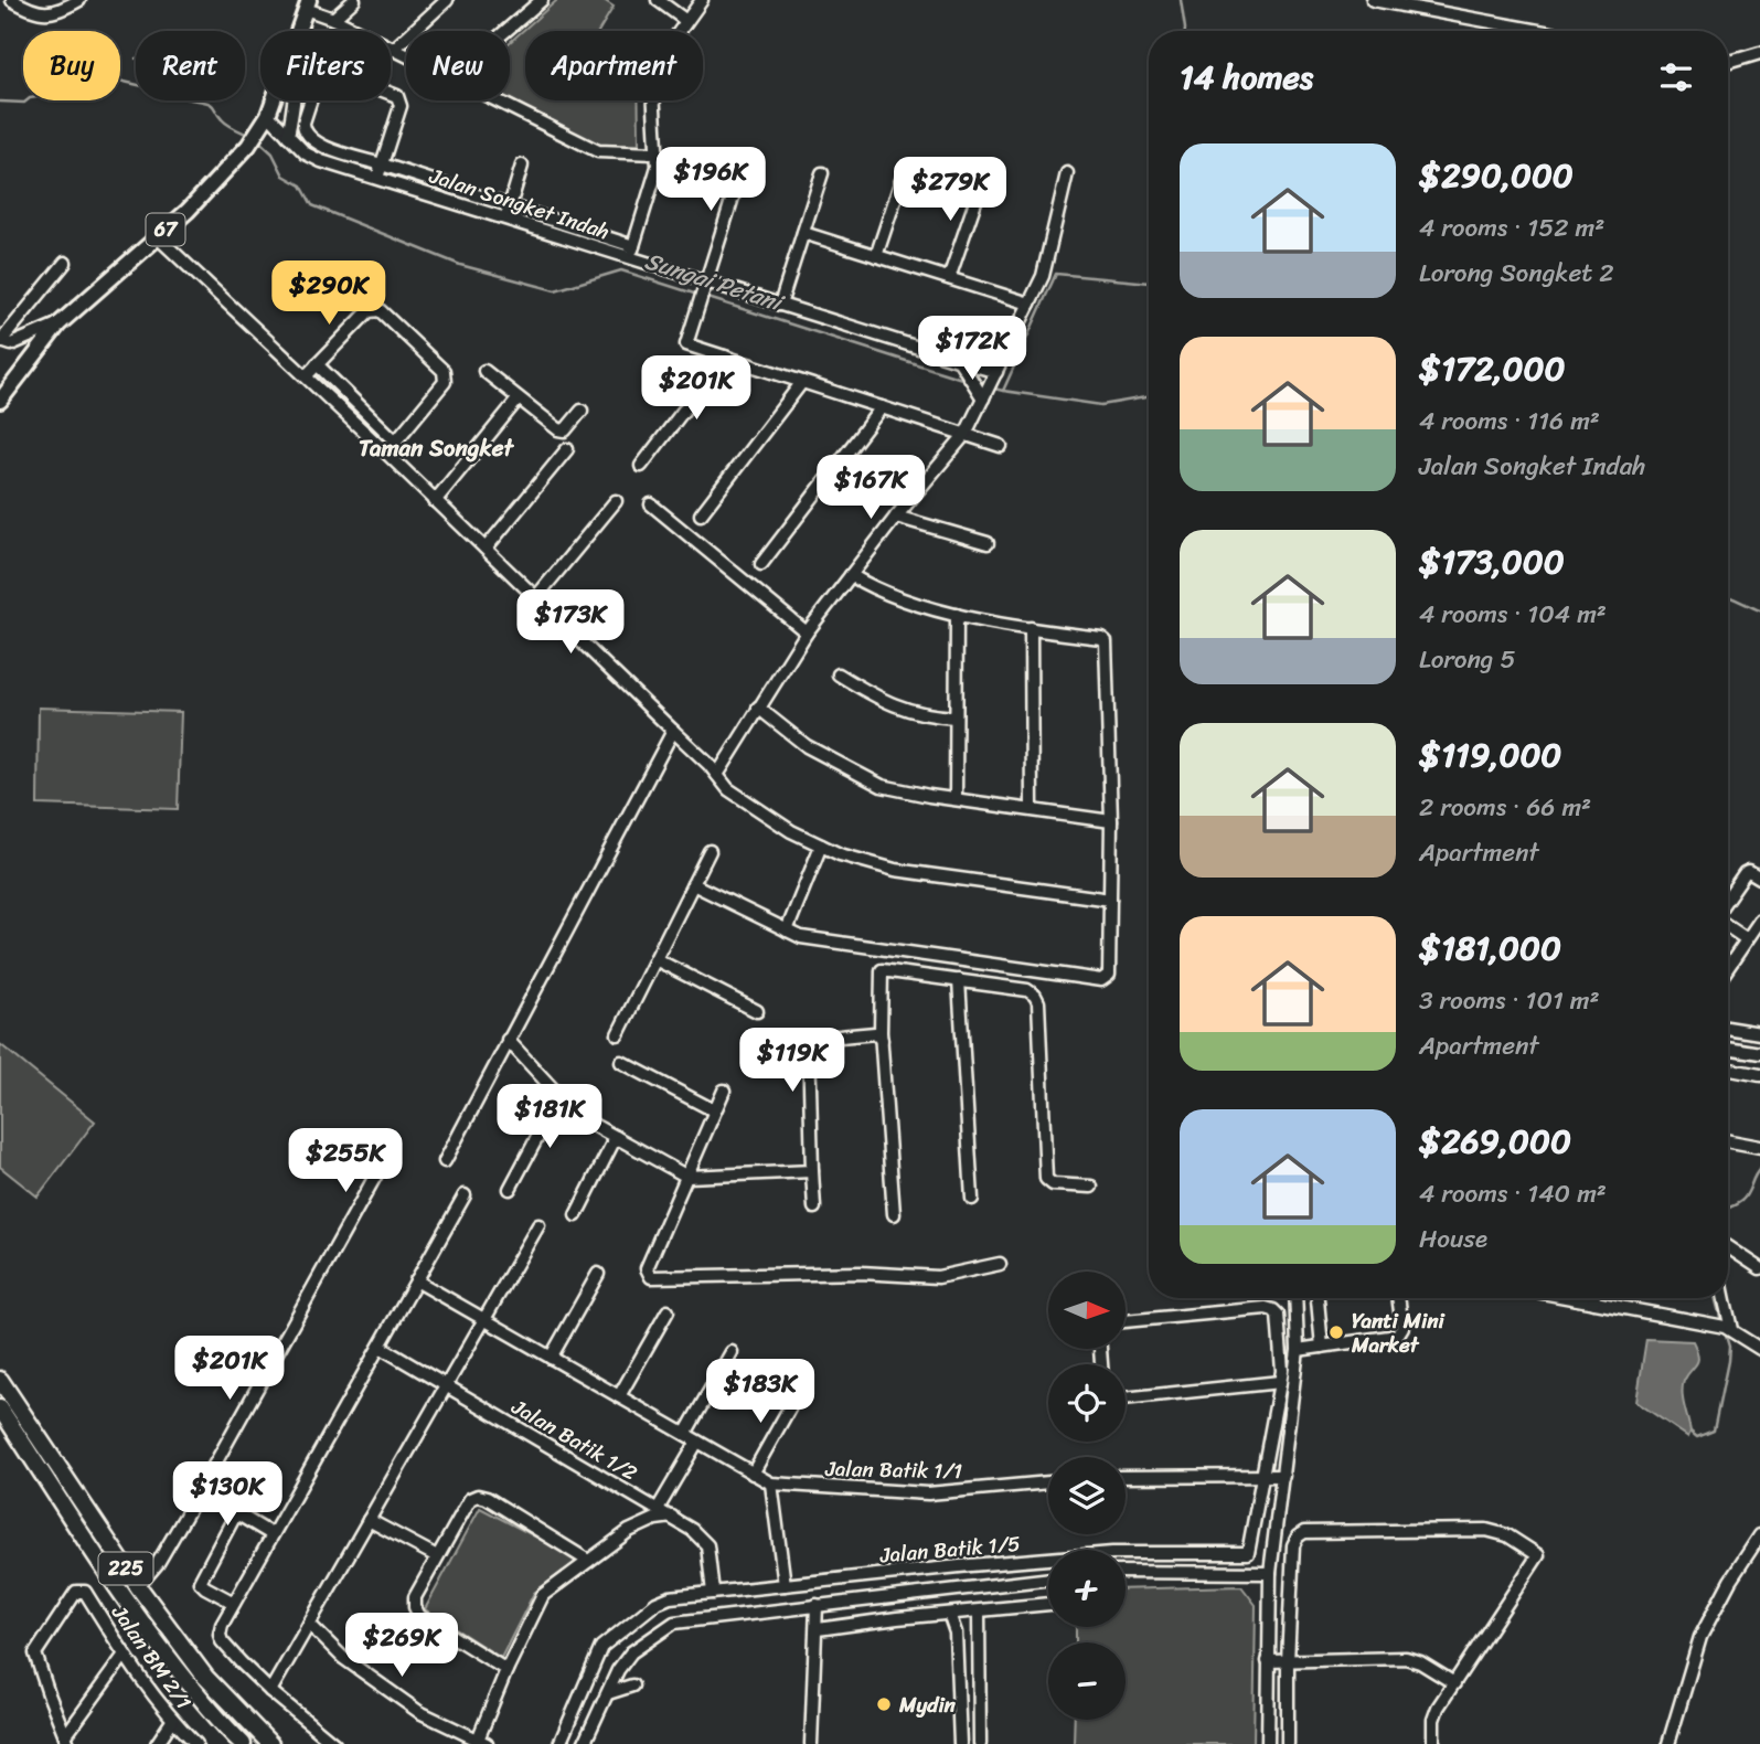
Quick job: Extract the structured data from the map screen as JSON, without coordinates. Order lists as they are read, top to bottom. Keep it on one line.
{"streets":{"highway":["225"],"main road":["67"],"street":["Jalan Songket Indah","Jalan Batik 1/2","Jalan Batik 1/1","Jalan Batik 1/5","Jalan BM 2/1"]},"crossings":[["Jalan Songket Indah","67"],["Jalan Batik 1/2","Jalan Batik 1/5"]],"districts":["Taman Songket"],"water":["Sungai Petani"],"places":["Yanti Mini Market","Mydin"],"north":"right","page":{"chip":["Buy","Rent","Filters","New","Apartment"],"heading":"14 homes","list":[{"name":"$290,000","note":"4 rooms · 152 m² · Lorong Songket 2"},{"name":"$172,000","note":"4 rooms · 116 m² · Jalan Songket Indah"},{"name":"$173,000","note":"4 rooms · 104 m² · Lorong 5"},{"name":"$119,000","note":"2 rooms · 66 m² · Apartment"},{"name":"$181,000","note":"3 rooms · 101 m² · Apartment"},{"name":"$269,000","note":"4 rooms · 140 m² · House"}],"price":["$196K","$279K","$290K","$172K","$201K","$167K","$173K","$119K","$181K","$255K","$201K","$183K","$130K","$269K"],"map_buttons":["+","−"]}}
